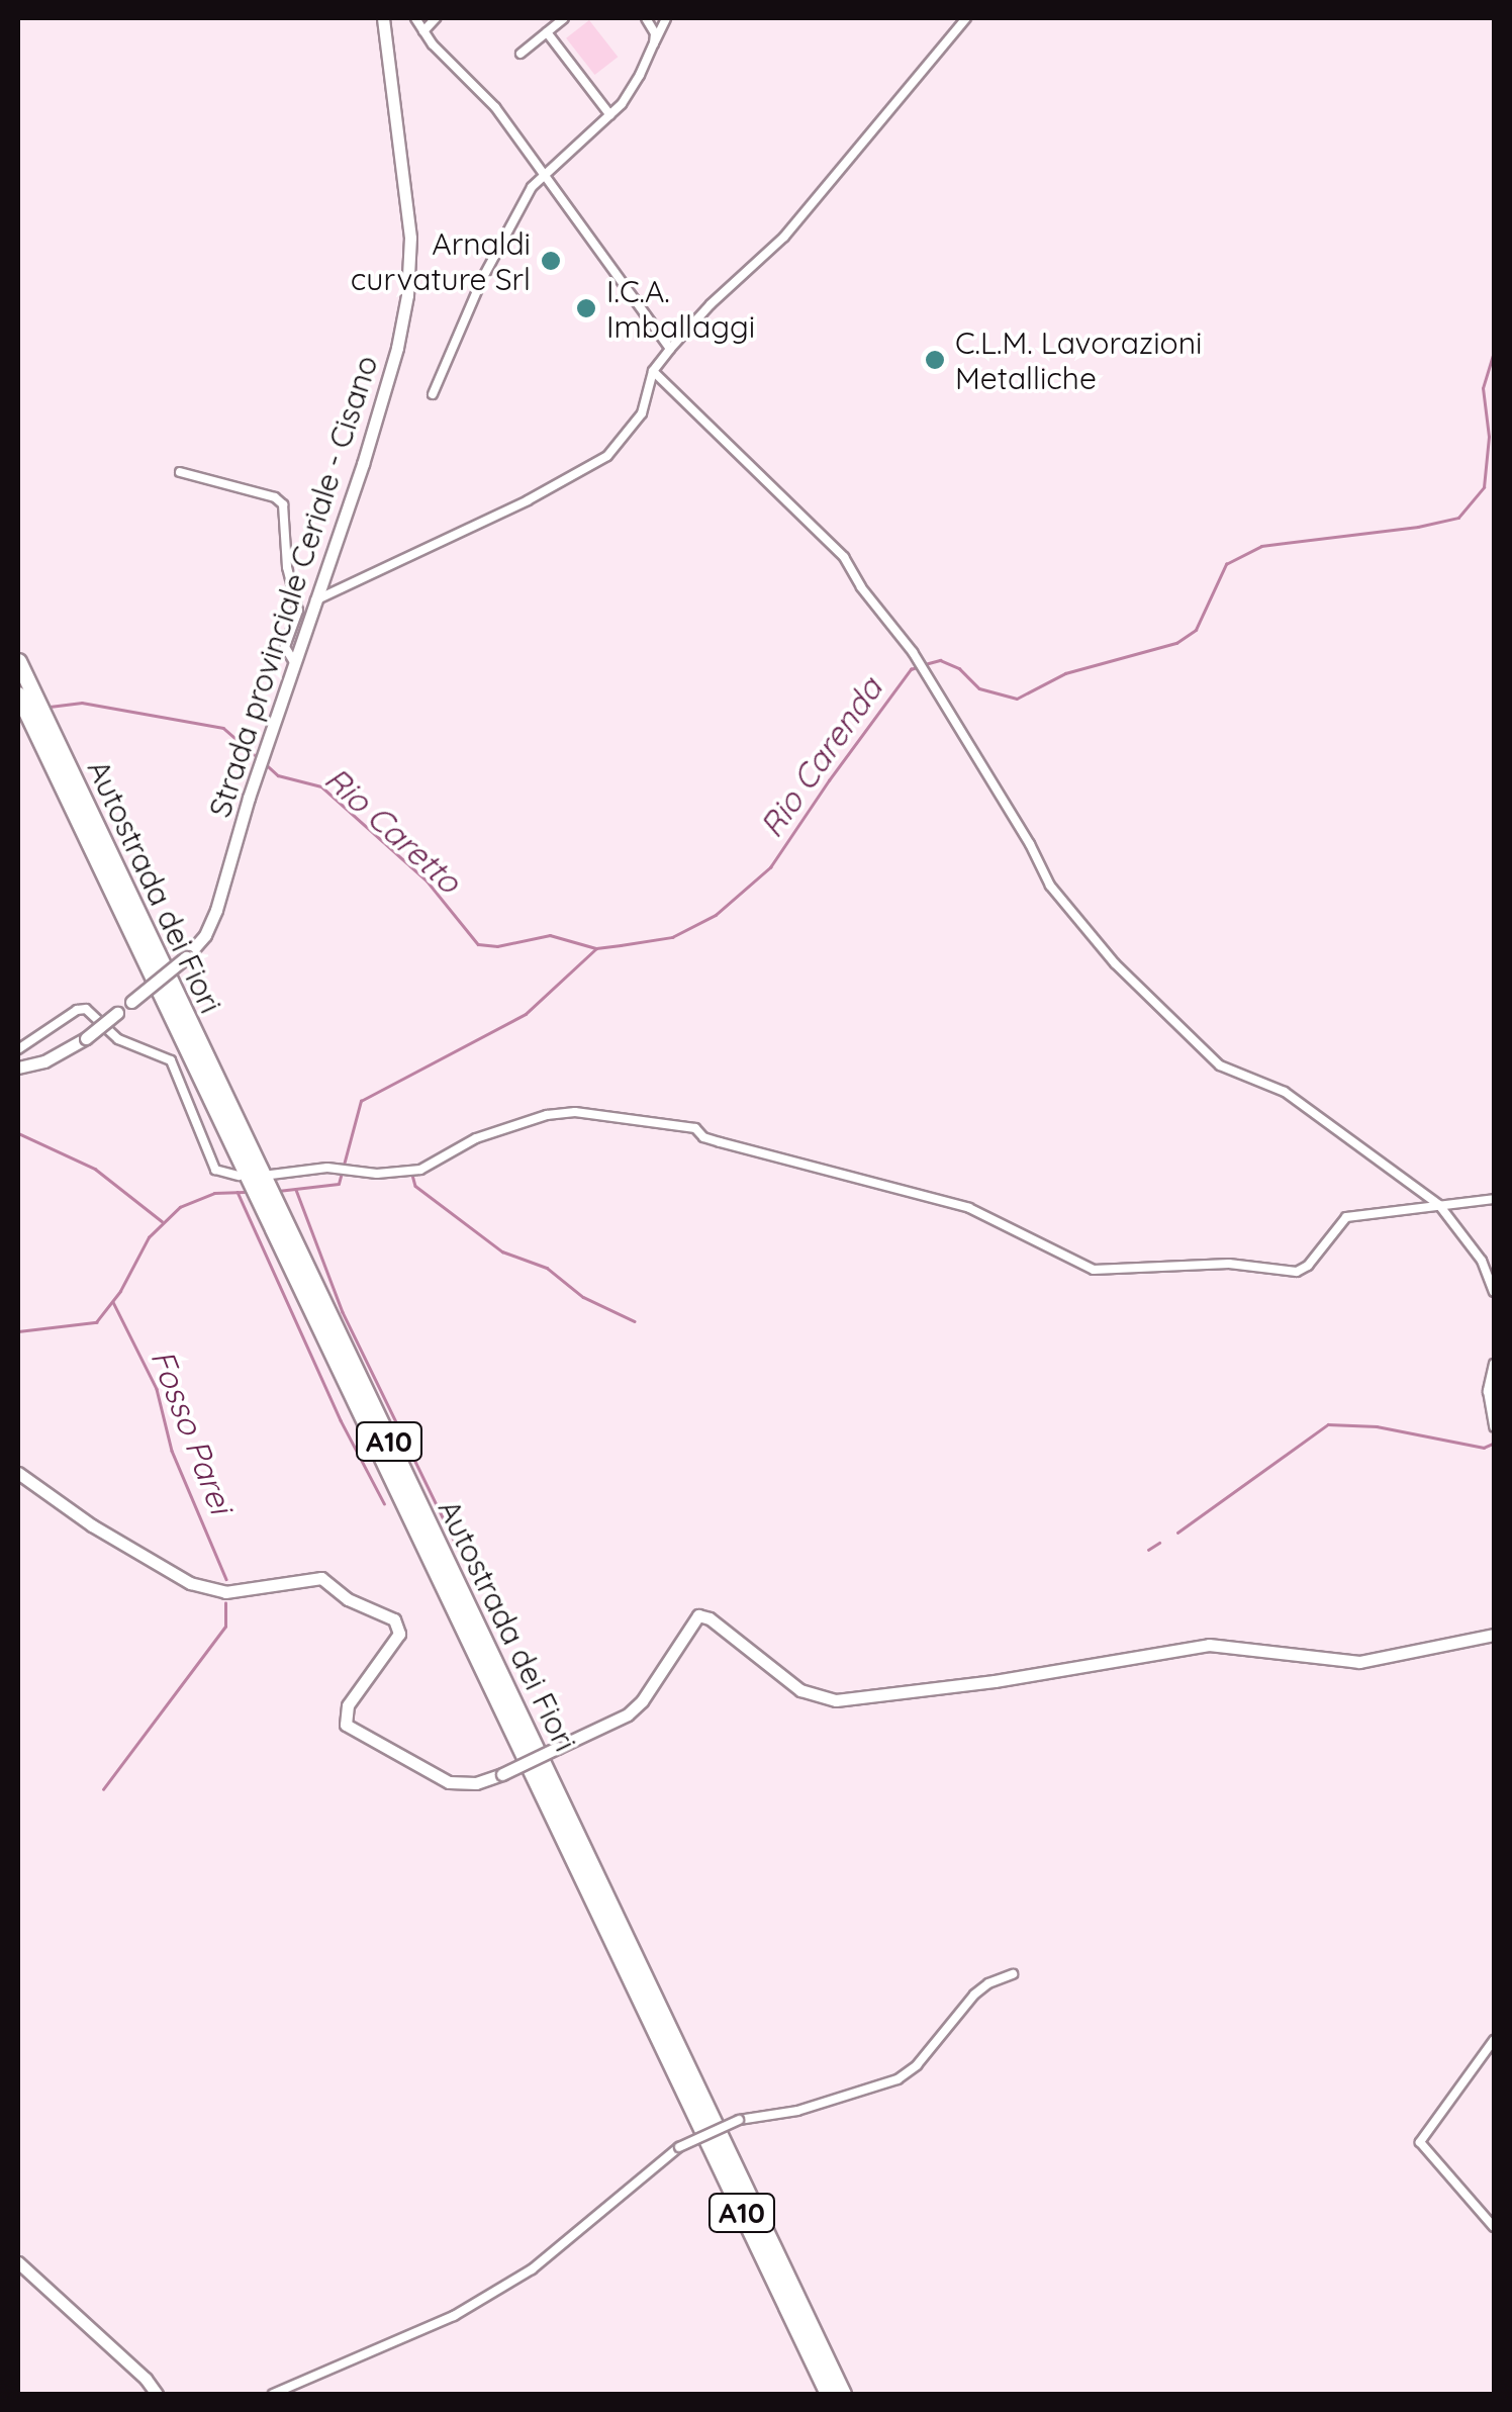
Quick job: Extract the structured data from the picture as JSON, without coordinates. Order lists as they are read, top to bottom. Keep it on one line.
{"streets":{"highway":["Autostrada dei Fiori","A10"],"street":["Strada provinciale Ceriale - Cisano"]},"water":["Rio Carenda","Rio Caretto","Fosso Parei"],"places":["Arnaldi curvature Srl","I.C.A. Imballaggi","C.L.M. Lavorazioni Metalliche"]}
